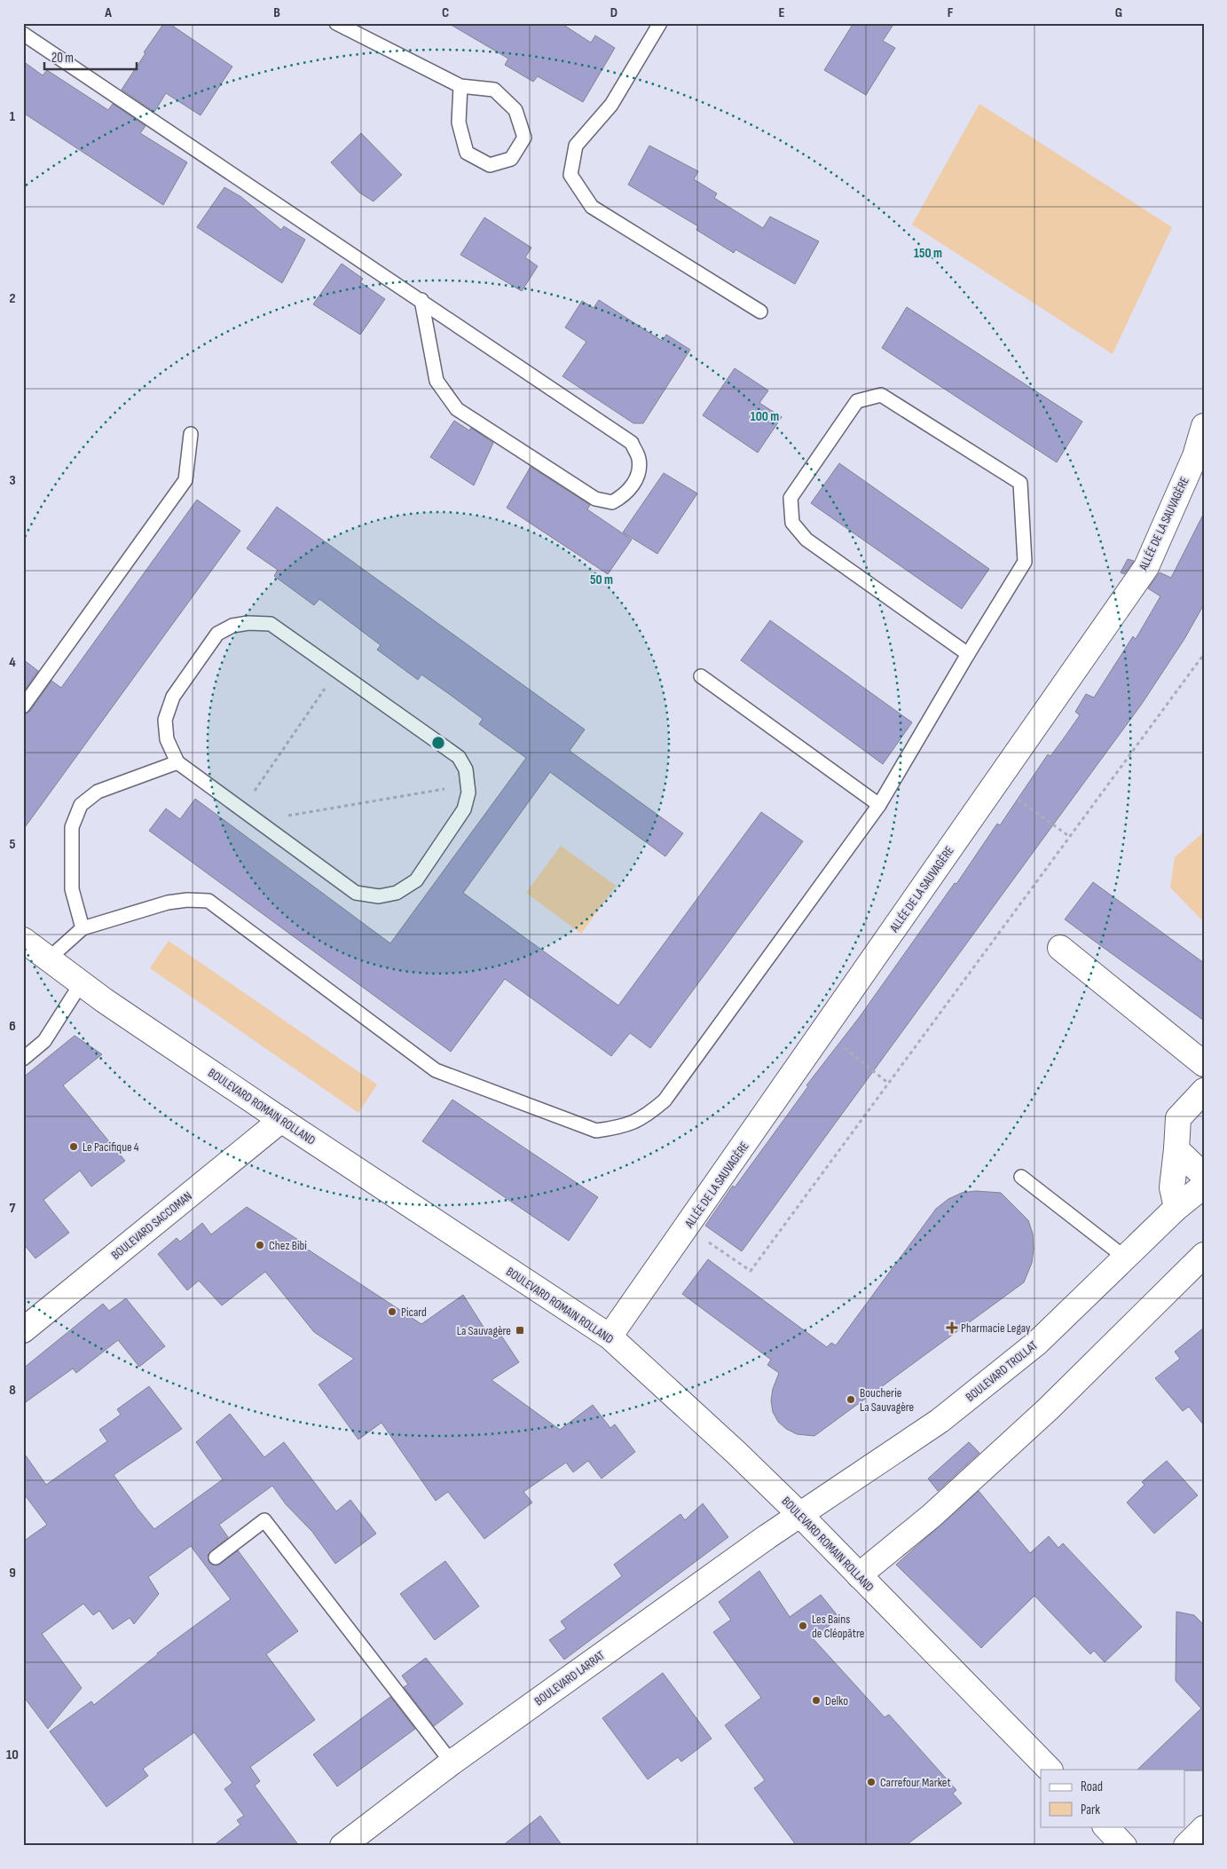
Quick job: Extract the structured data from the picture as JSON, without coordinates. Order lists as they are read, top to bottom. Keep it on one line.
{"streets":{"street":["ALLÉE DE LA SAUVAGÈRE","BOULEVARD ROMAIN ROLLAND","BOULEVARD SACCOMAN","BOULEVARD TROLLAT","BOULEVARD LARRAT"]},"crossings":[["ALLÉE DE LA SAUVAGÈRE","BOULEVARD ROMAIN ROLLAND"],["BOULEVARD ROMAIN ROLLAND","BOULEVARD SACCOMAN"],["BOULEVARD ROMAIN ROLLAND","BOULEVARD TROLLAT"],["BOULEVARD ROMAIN ROLLAND","BOULEVARD LARRAT"],["BOULEVARD TROLLAT","BOULEVARD LARRAT"]],"places":{"other":["Le Pacifique 4","Chez Bibi","Picard","Boucherie La Sauvagère","Les Bains de Cléopâtre","Delko","Carrefour Market"],"health":["Pharmacie Legay"],"transit":["La Sauvagère"]},"legend":["Road","Park"],"scale_bar":"20 m","grid":{"columns":["A","B","C","D","E","F","G"],"rows":["1","2","3","4","5","6","7","8","9","10"]},"rings":["150 m","100 m","50 m"]}
